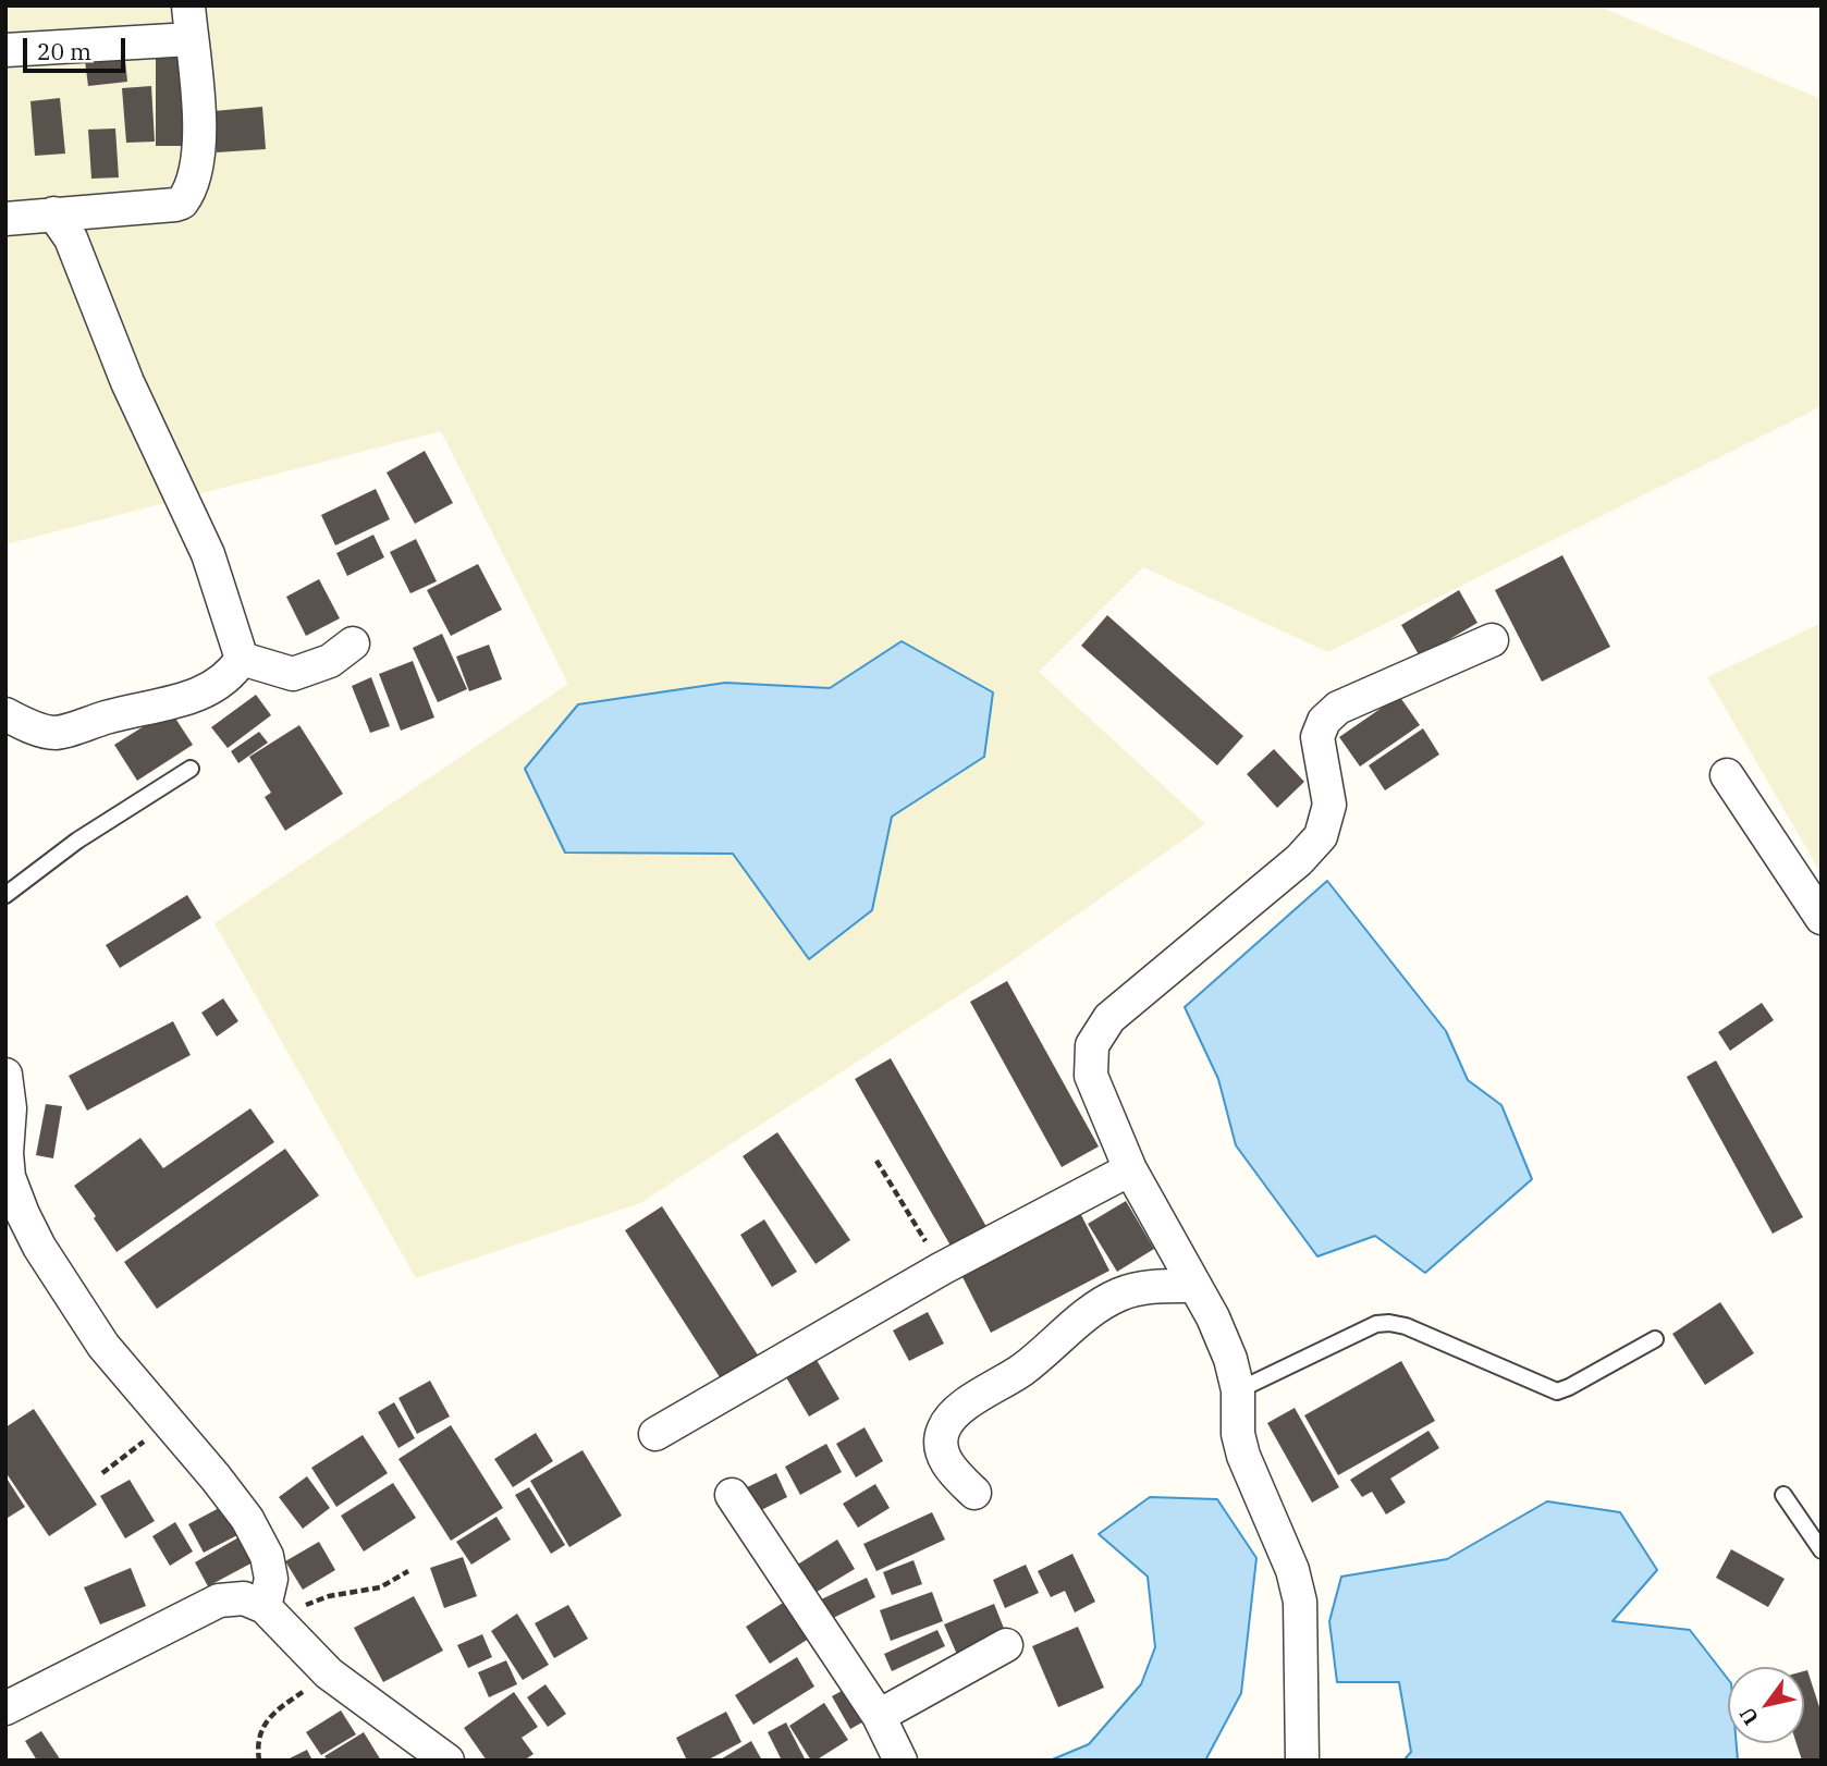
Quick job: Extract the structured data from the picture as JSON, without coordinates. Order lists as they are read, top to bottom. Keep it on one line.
{"scale_bar":"20 m","north":"bottom left"}
